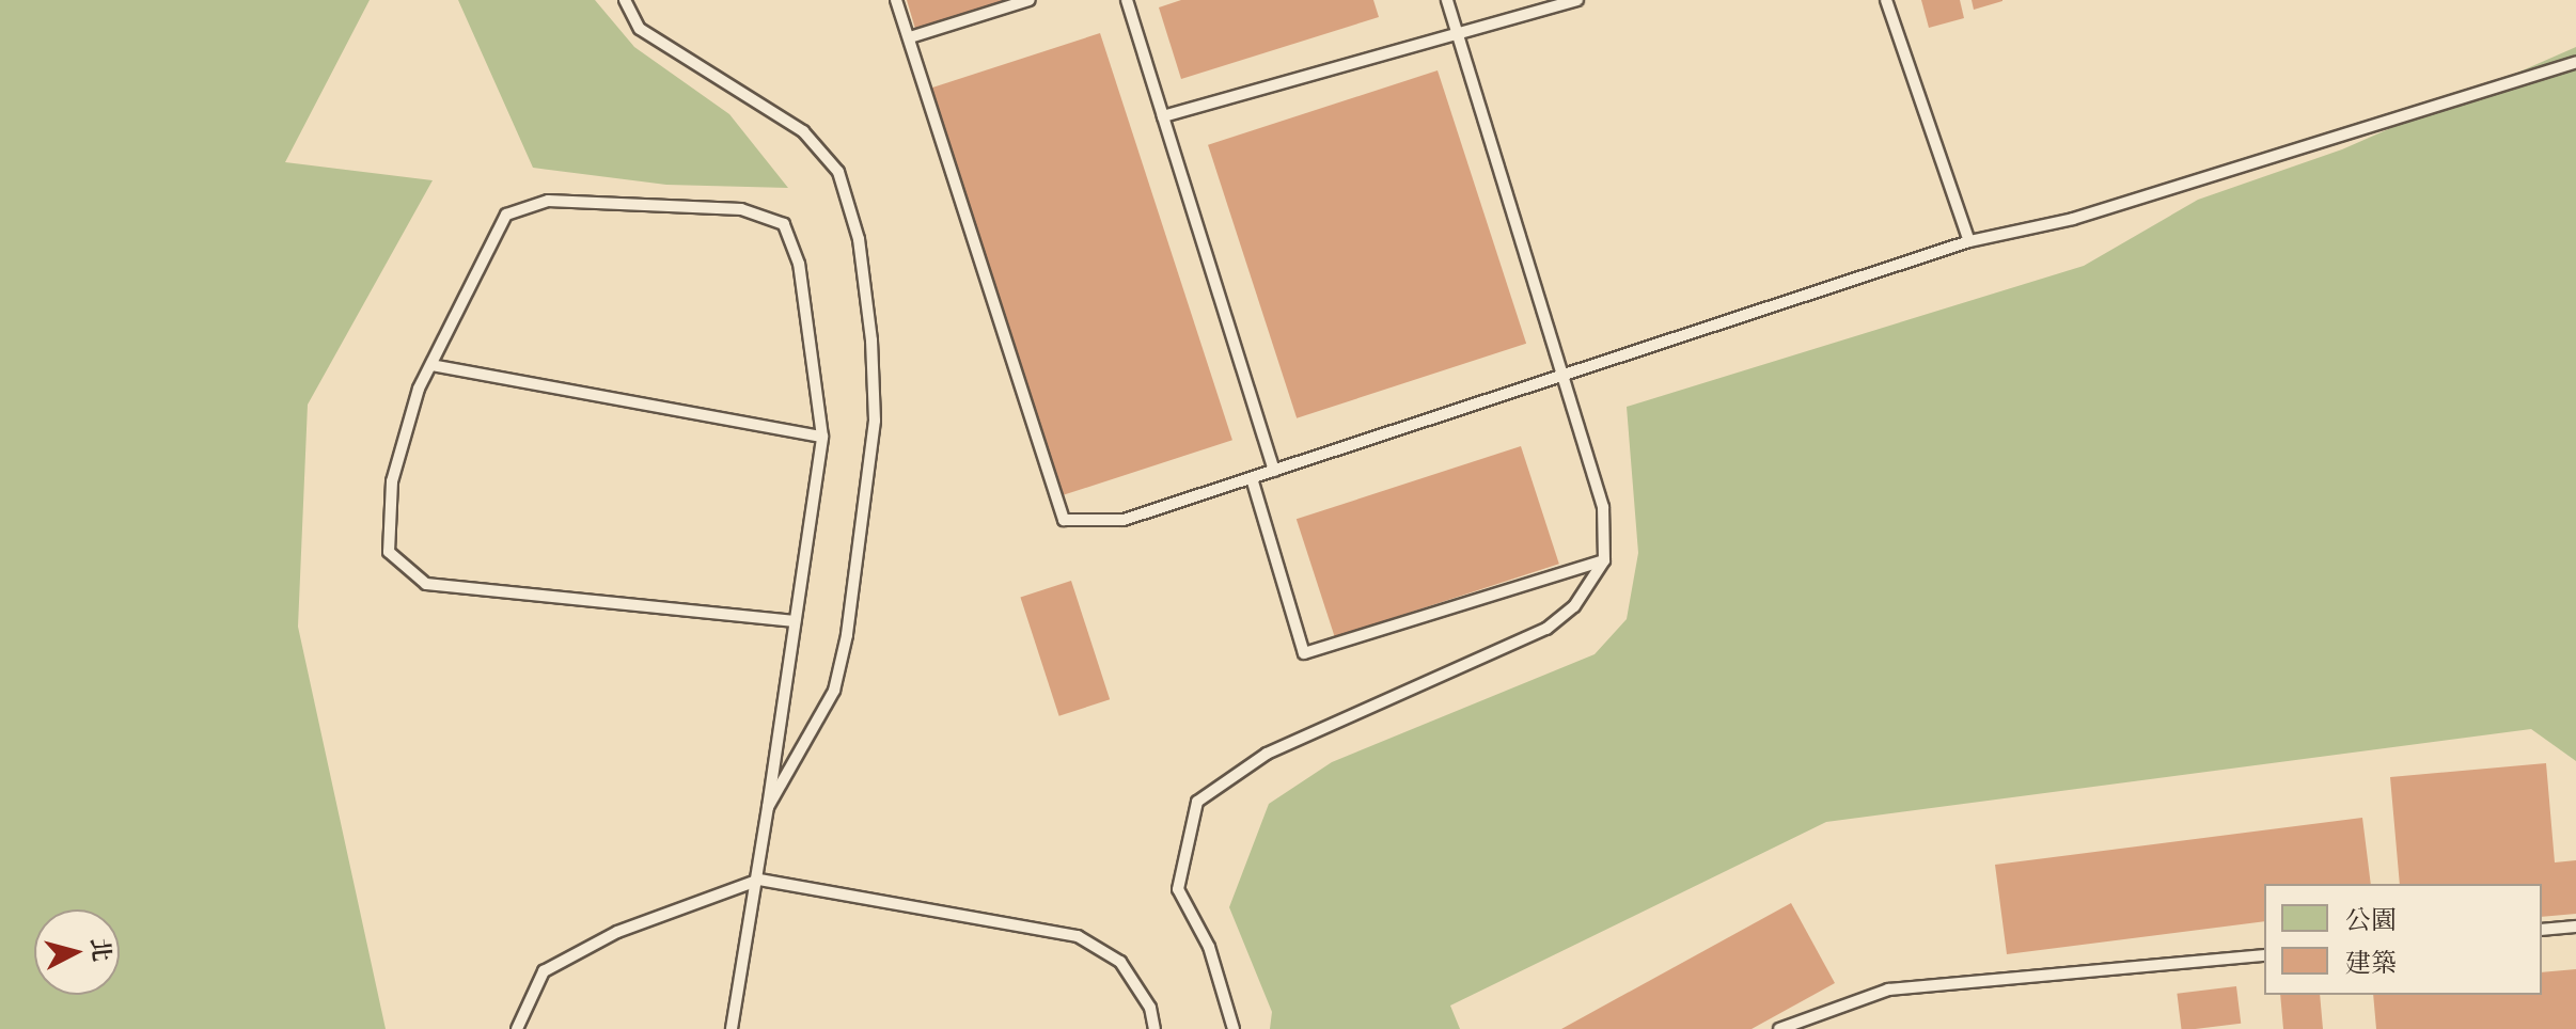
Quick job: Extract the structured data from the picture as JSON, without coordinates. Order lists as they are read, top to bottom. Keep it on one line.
{"legend":["公園","建築"],"north":"right"}
